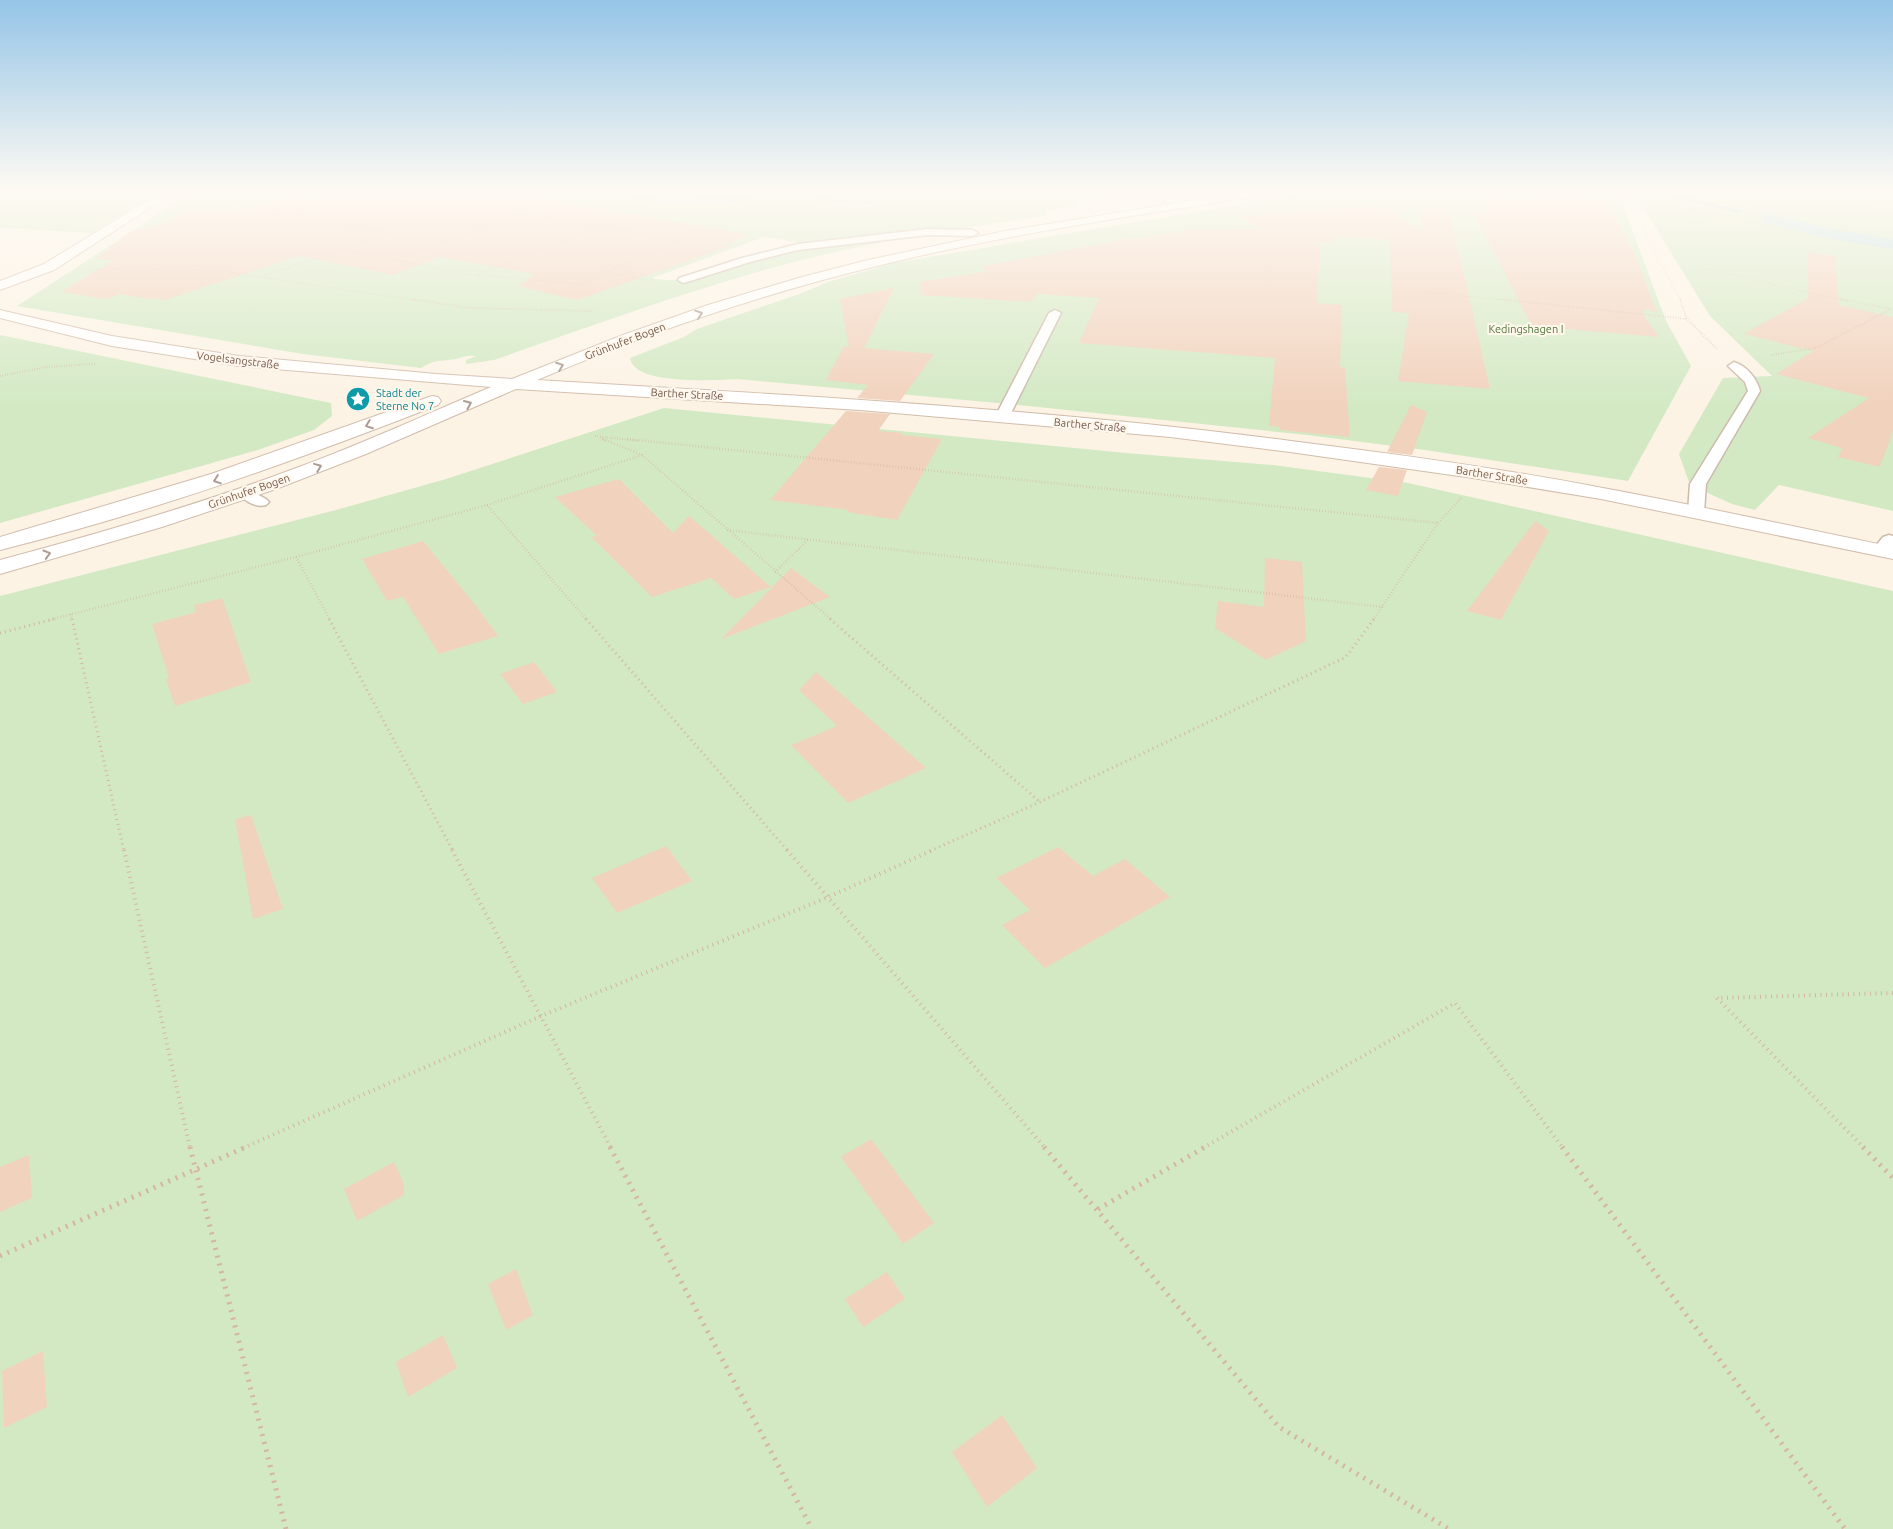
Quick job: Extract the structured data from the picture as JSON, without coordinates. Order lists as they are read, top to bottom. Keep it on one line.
{"streets":{"main road":["Grünhufer Bogen","Vogelsangstraße","Barther Straße"]},"crossings":[["Grünhufer Bogen","Vogelsangstraße"],["Grünhufer Bogen","Barther Straße"],["Vogelsangstraße","Barther Straße"]],"parks":["Kedingshagen I"],"places":{"place":["Stadt der Sterne No 7"]}}
